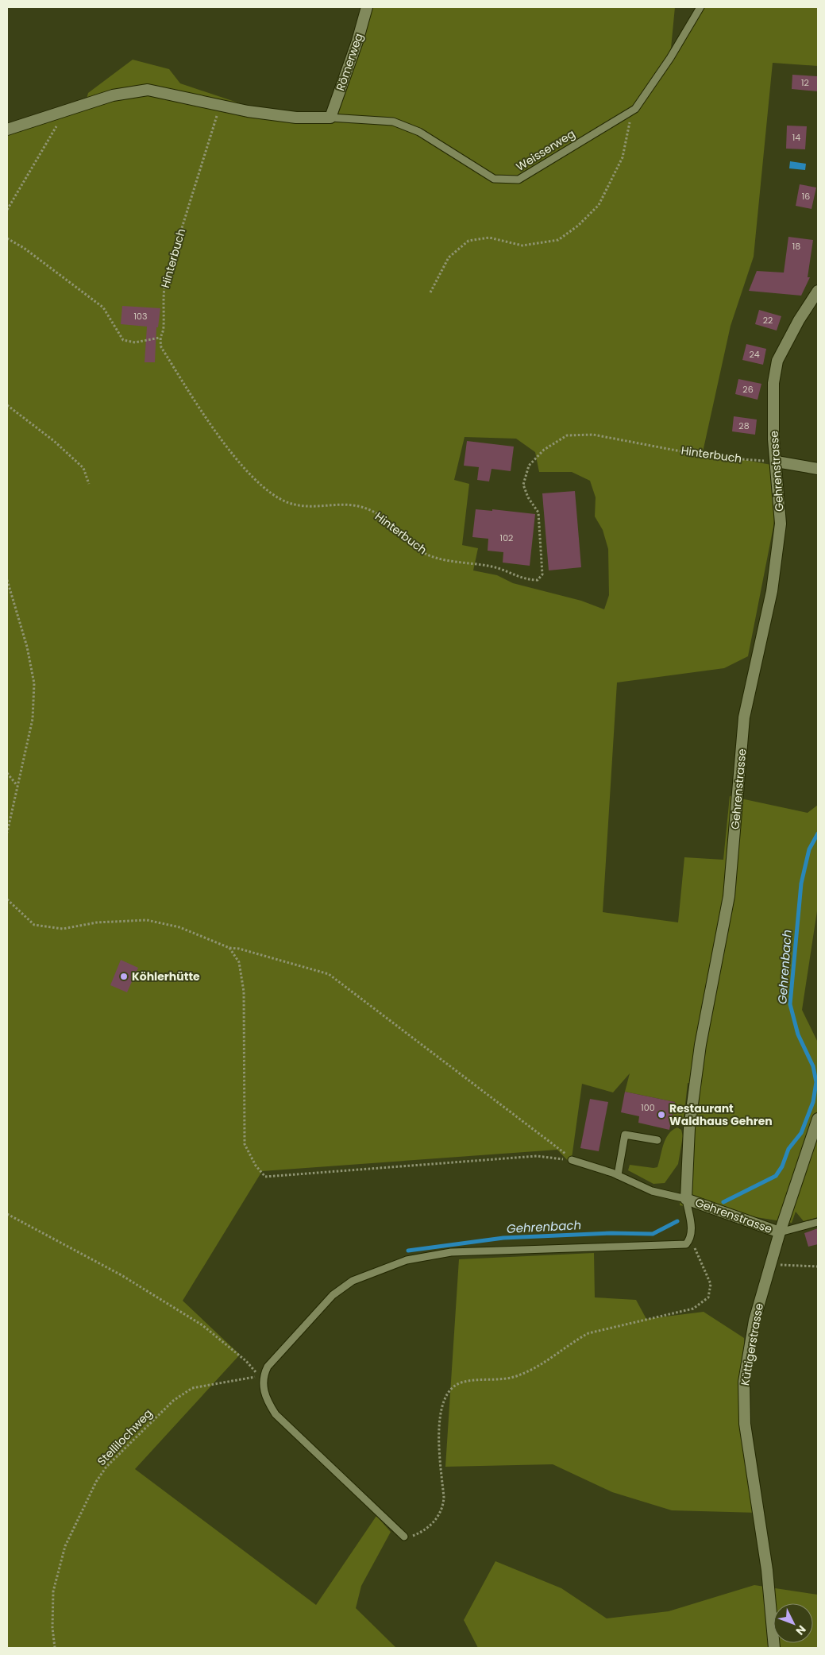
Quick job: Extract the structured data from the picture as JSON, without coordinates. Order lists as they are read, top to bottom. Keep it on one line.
{"streets":{"street":["Römerweg","Gehrenstrasse","Küttigerstrasse"],"lane":["Weisserweg"],"path":["Hinterbuch","Stellilochweg"]},"crossings":[["Römerweg","Weisserweg"],["Hinterbuch","Gehrenstrasse"],["Gehrenstrasse","Küttigerstrasse"]],"water":["Gehrenbach"],"places":["Köhlerhütte","Restaurant Waldhaus Gehren"],"house_numbers":["12","14","16","18","103","22","24","26","28","102","100"],"north":"bottom right"}
